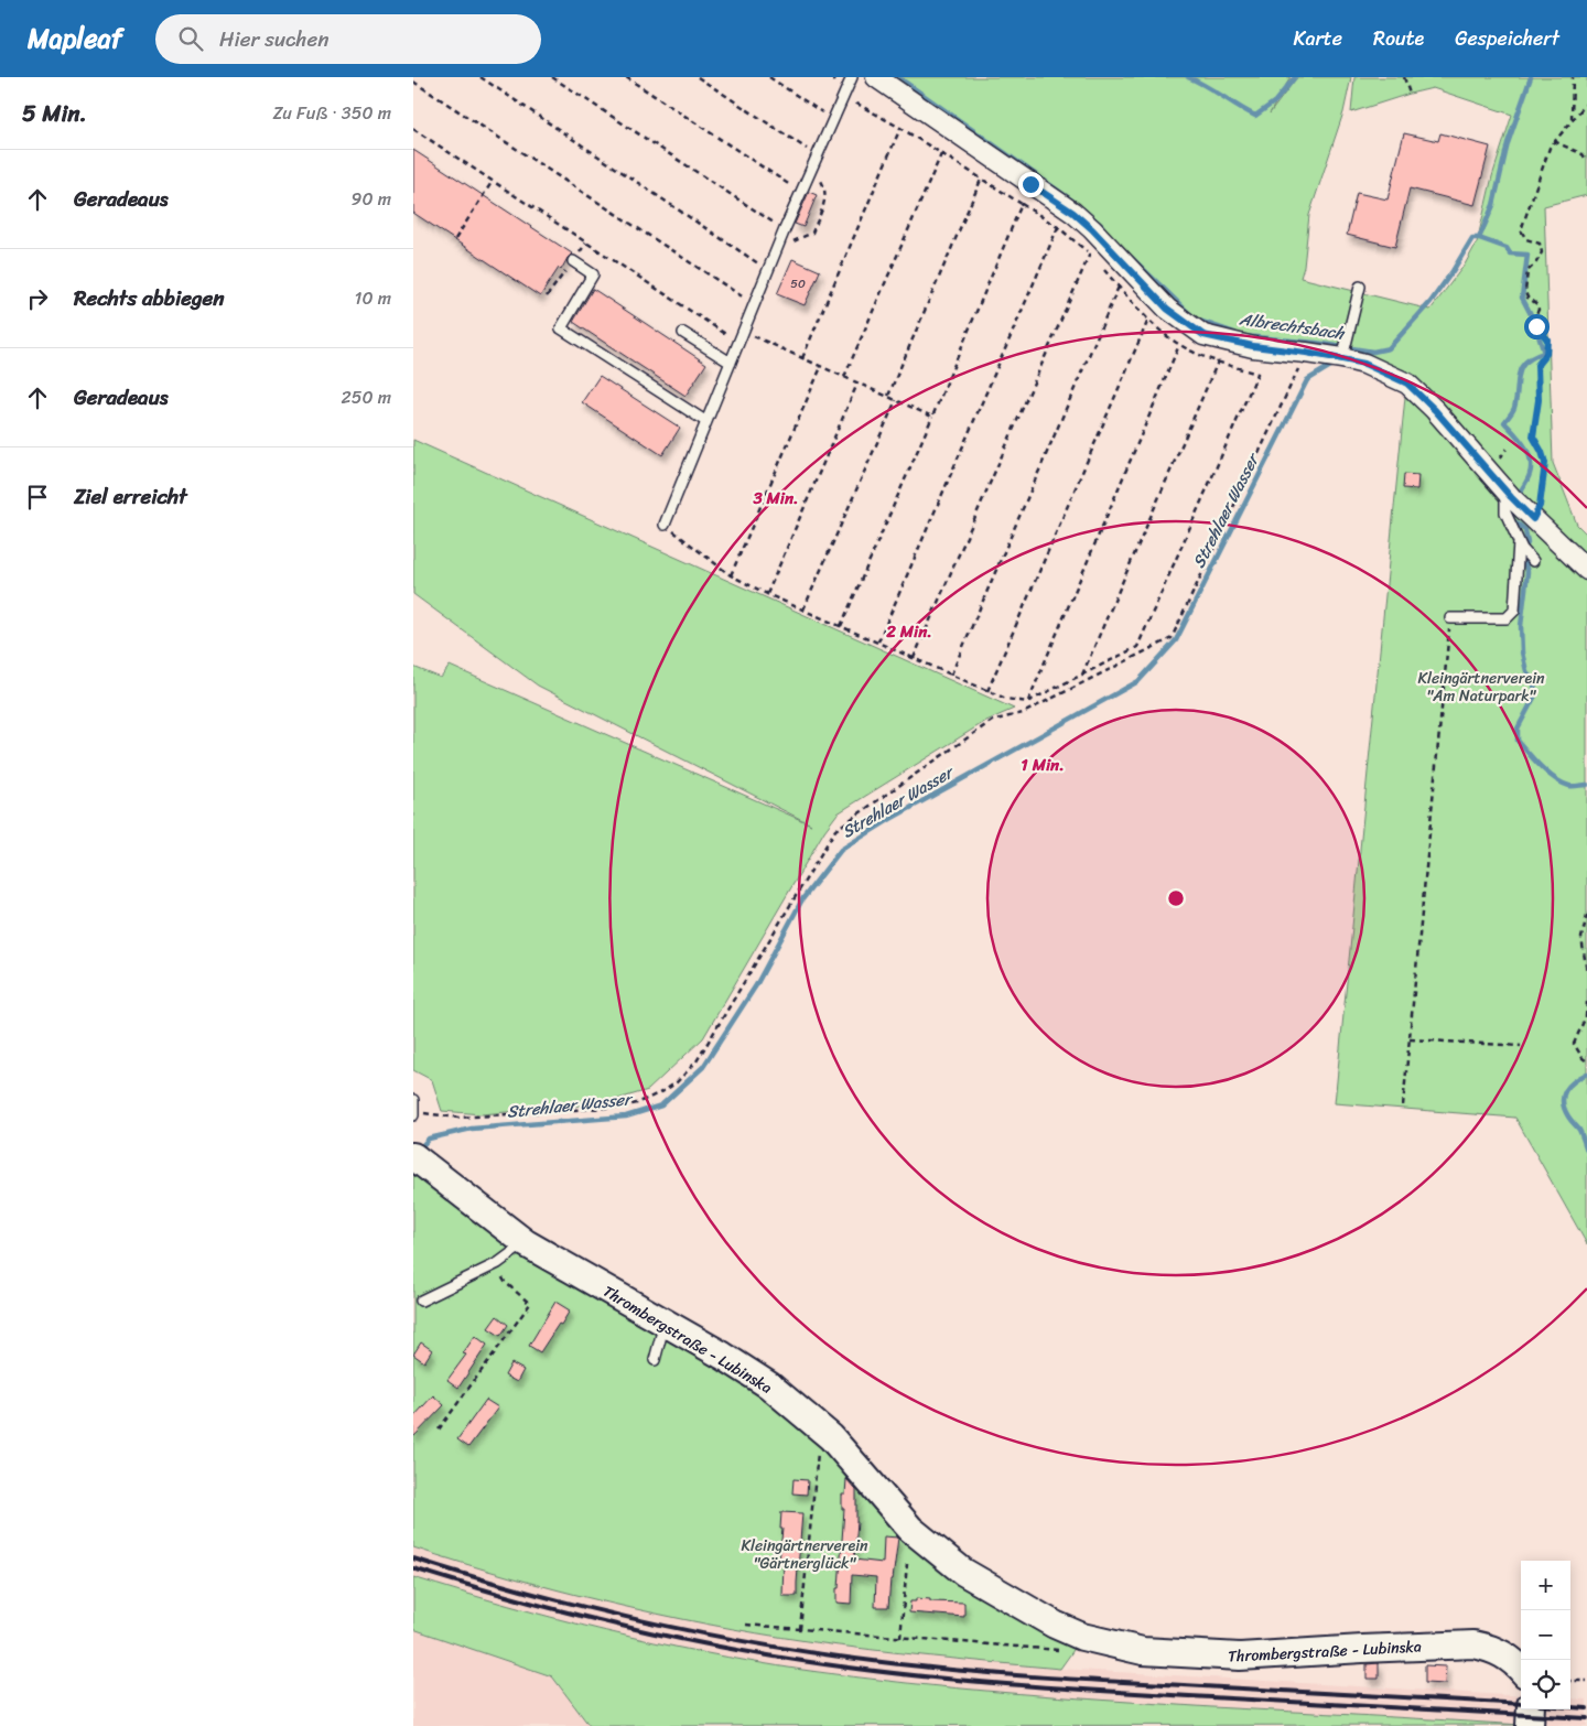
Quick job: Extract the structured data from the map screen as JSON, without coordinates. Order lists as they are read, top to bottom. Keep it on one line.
{"streets":{"street":["Thrombergstraße - Lubinska"]},"water":["Albrechtsbach","Strehlaer Wasser"],"parks":["Kleingärtnerverein \"Am Naturpark\"","Kleingärtnerverein \"Gärtnerglück\""],"house_numbers":["50"],"page":{"header":"Mapleaf","search":"Hier suchen","nav":["Karte","Route","Gespeichert"],"heading":["5 Min.","Zu Fuß · 350 m"],"list":[["Geradeaus","90 m"],["Rechts abbiegen","10 m"],["Geradeaus","250 m"],"Ziel erreicht"],"map_buttons":["+","−"]},"rings":["3 Min.","2 Min.","1 Min."]}
